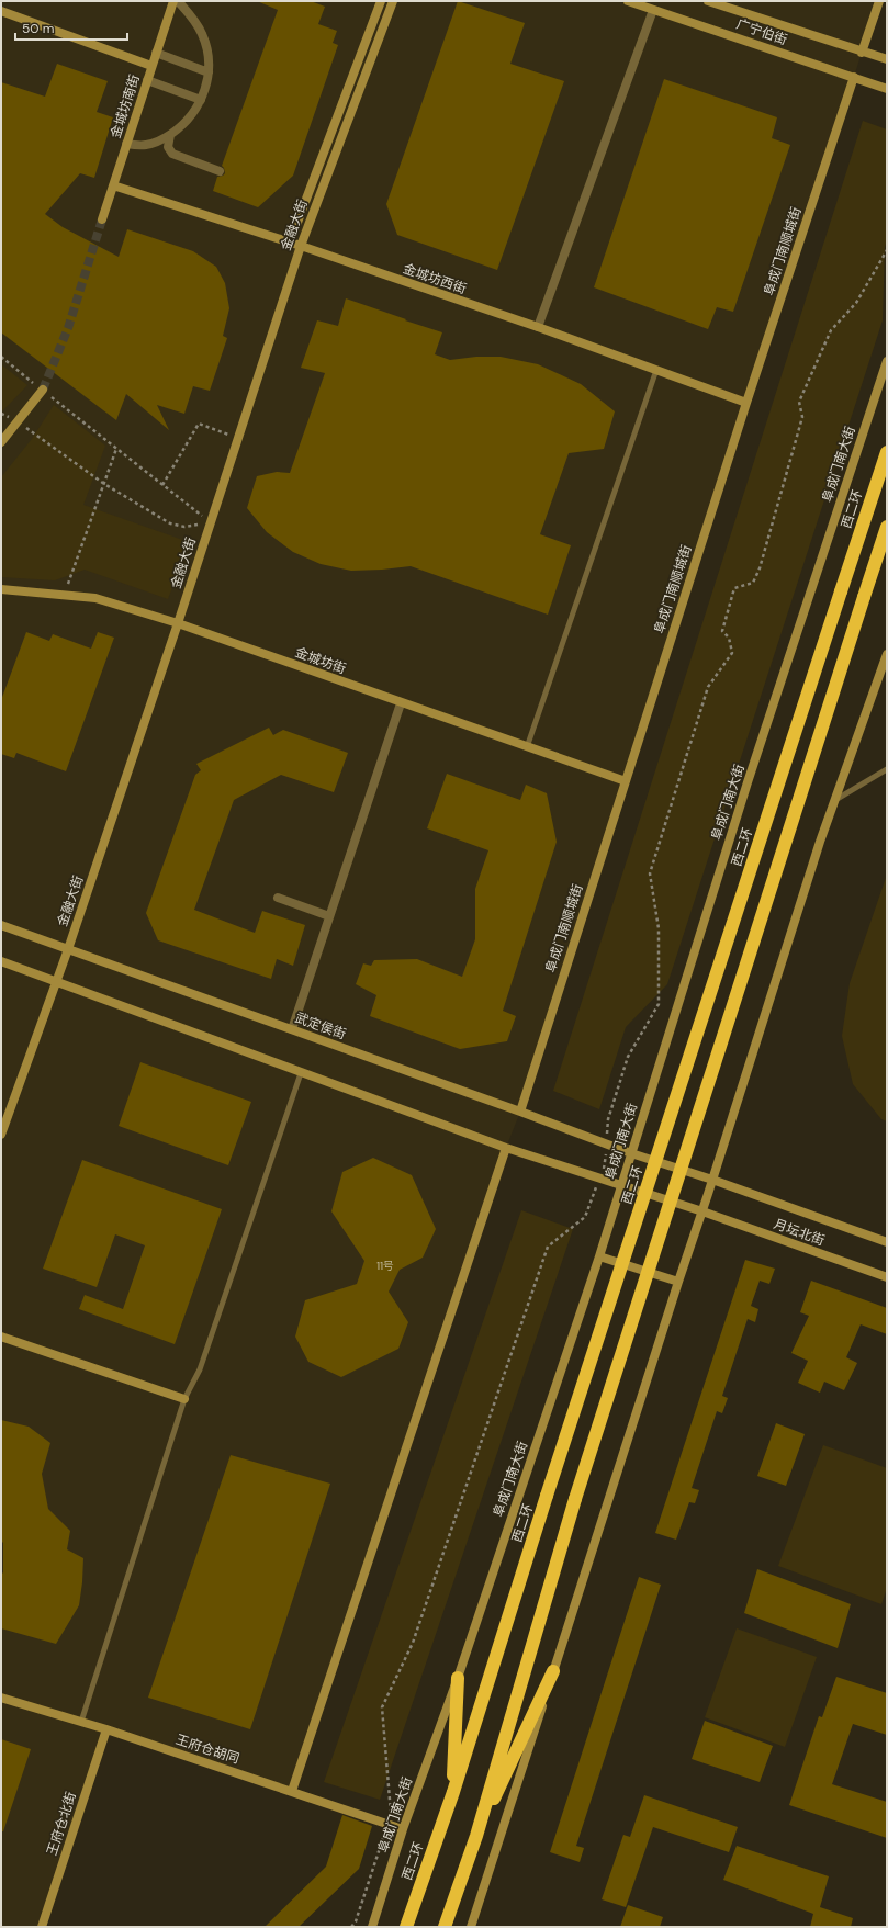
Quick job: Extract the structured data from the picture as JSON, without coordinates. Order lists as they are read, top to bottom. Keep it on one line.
{"streets":{"highway":["西二环"],"street":["广宁伯街","金城坊南街","金融大街","阜成门南顺城街","金城坊西街","阜成门南大街","金城坊街","武定侯街","月坛北街","王府仓胡同","王府仓北街"]},"crossings":[["广宁伯街","阜成门南顺城街"],["金城坊南街","金城坊西街"],["金融大街","金城坊西街"],["金融大街","金城坊街"],["金融大街","武定侯街"],["阜成门南顺城街","金城坊西街"],["阜成门南顺城街","金城坊街"],["阜成门南顺城街","武定侯街"],["阜成门南大街","武定侯街"],["阜成门南大街","月坛北街"],["阜成门南大街","王府仓胡同"],["武定侯街","月坛北街"],["王府仓胡同","王府仓北街"]],"house_numbers":["11号"],"scale_bar":"50 m"}
